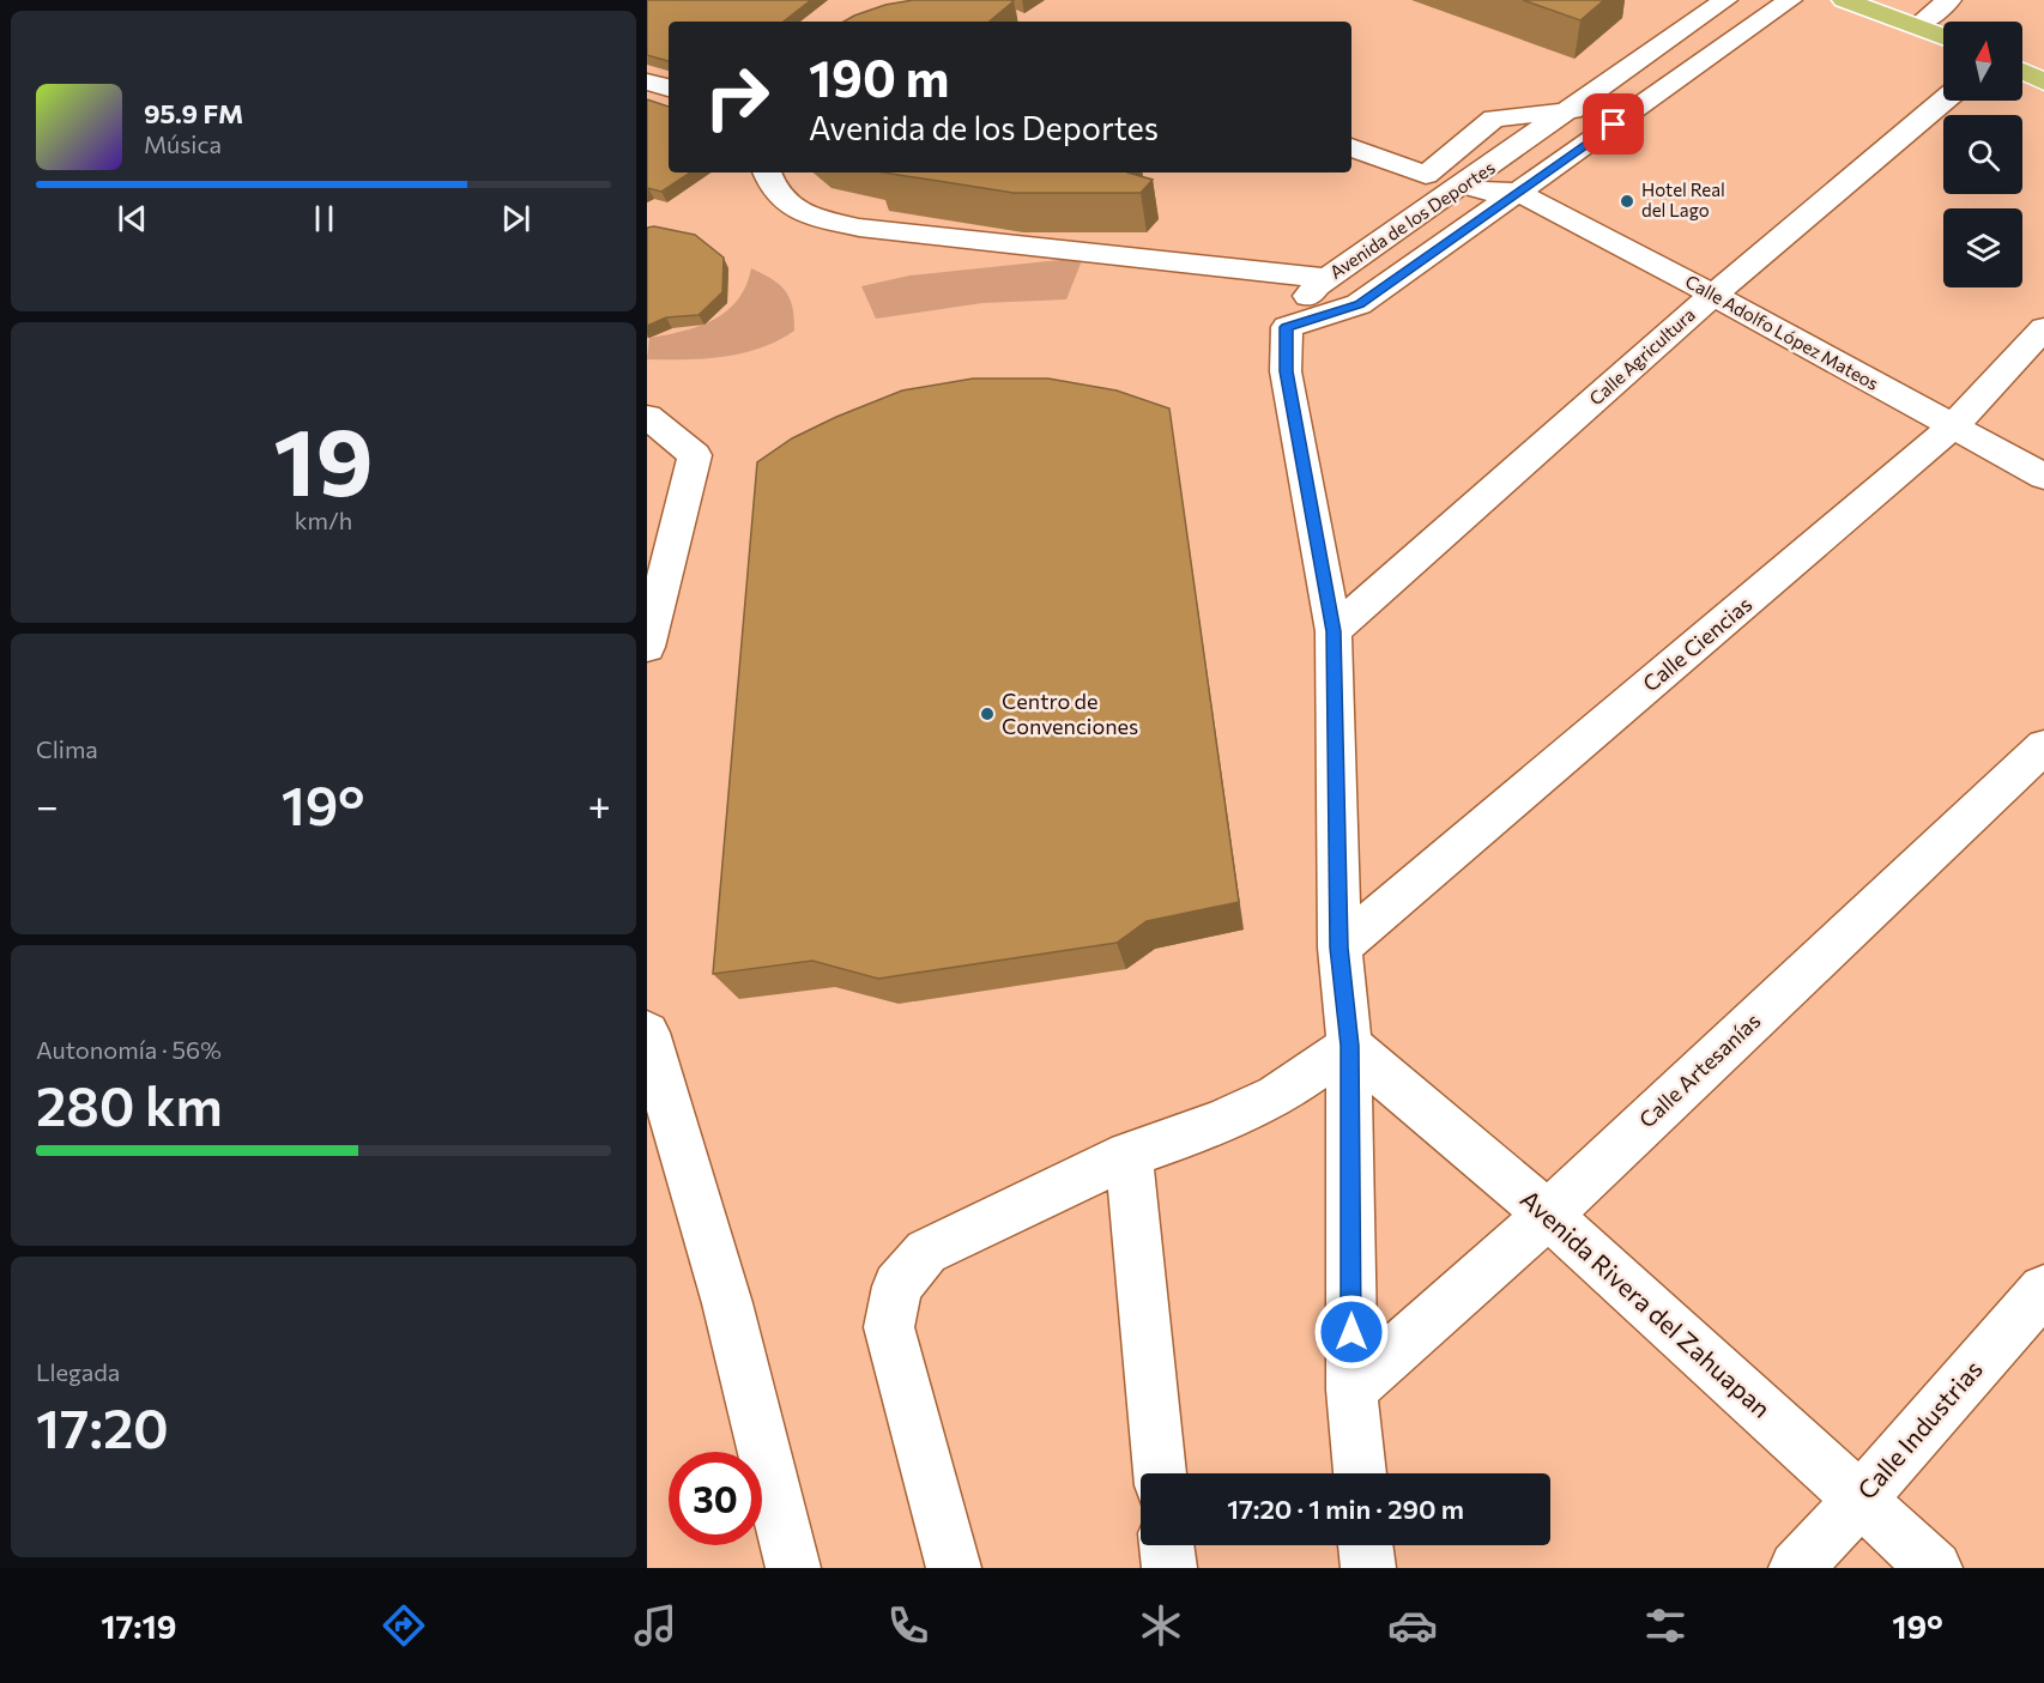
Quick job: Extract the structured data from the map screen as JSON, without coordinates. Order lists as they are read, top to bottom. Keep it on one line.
{"streets":{"street":["Avenida de los Deportes","Calle Adolfo López Mateos","Calle Agricultura","Calle Ciencias","Calle Artesanías","Avenida Rivera del Zahuapan","Calle Industrias"]},"crossings":[["Avenida de los Deportes","Calle Adolfo López Mateos"],["Calle Adolfo López Mateos","Calle Agricultura"],["Calle Adolfo López Mateos","Calle Ciencias"],["Calle Artesanías","Avenida Rivera del Zahuapan"],["Avenida Rivera del Zahuapan","Calle Industrias"]],"places":["Hotel Real del Lago","Centro de Convenciones"],"north":"top","page":{"turn":["190 m","Avenida de los Deportes"],"song":["95.9 FM","Música"],"tile":[["19","km/h"],"Clima",["Autonomía · 56%","280 km"],["Llegada","17:20"]],"heat":["−","19°","+"],"limit":"30","trip":"17:20 · 1 min · 290 m","tabs":["17:19","19°"]}}
